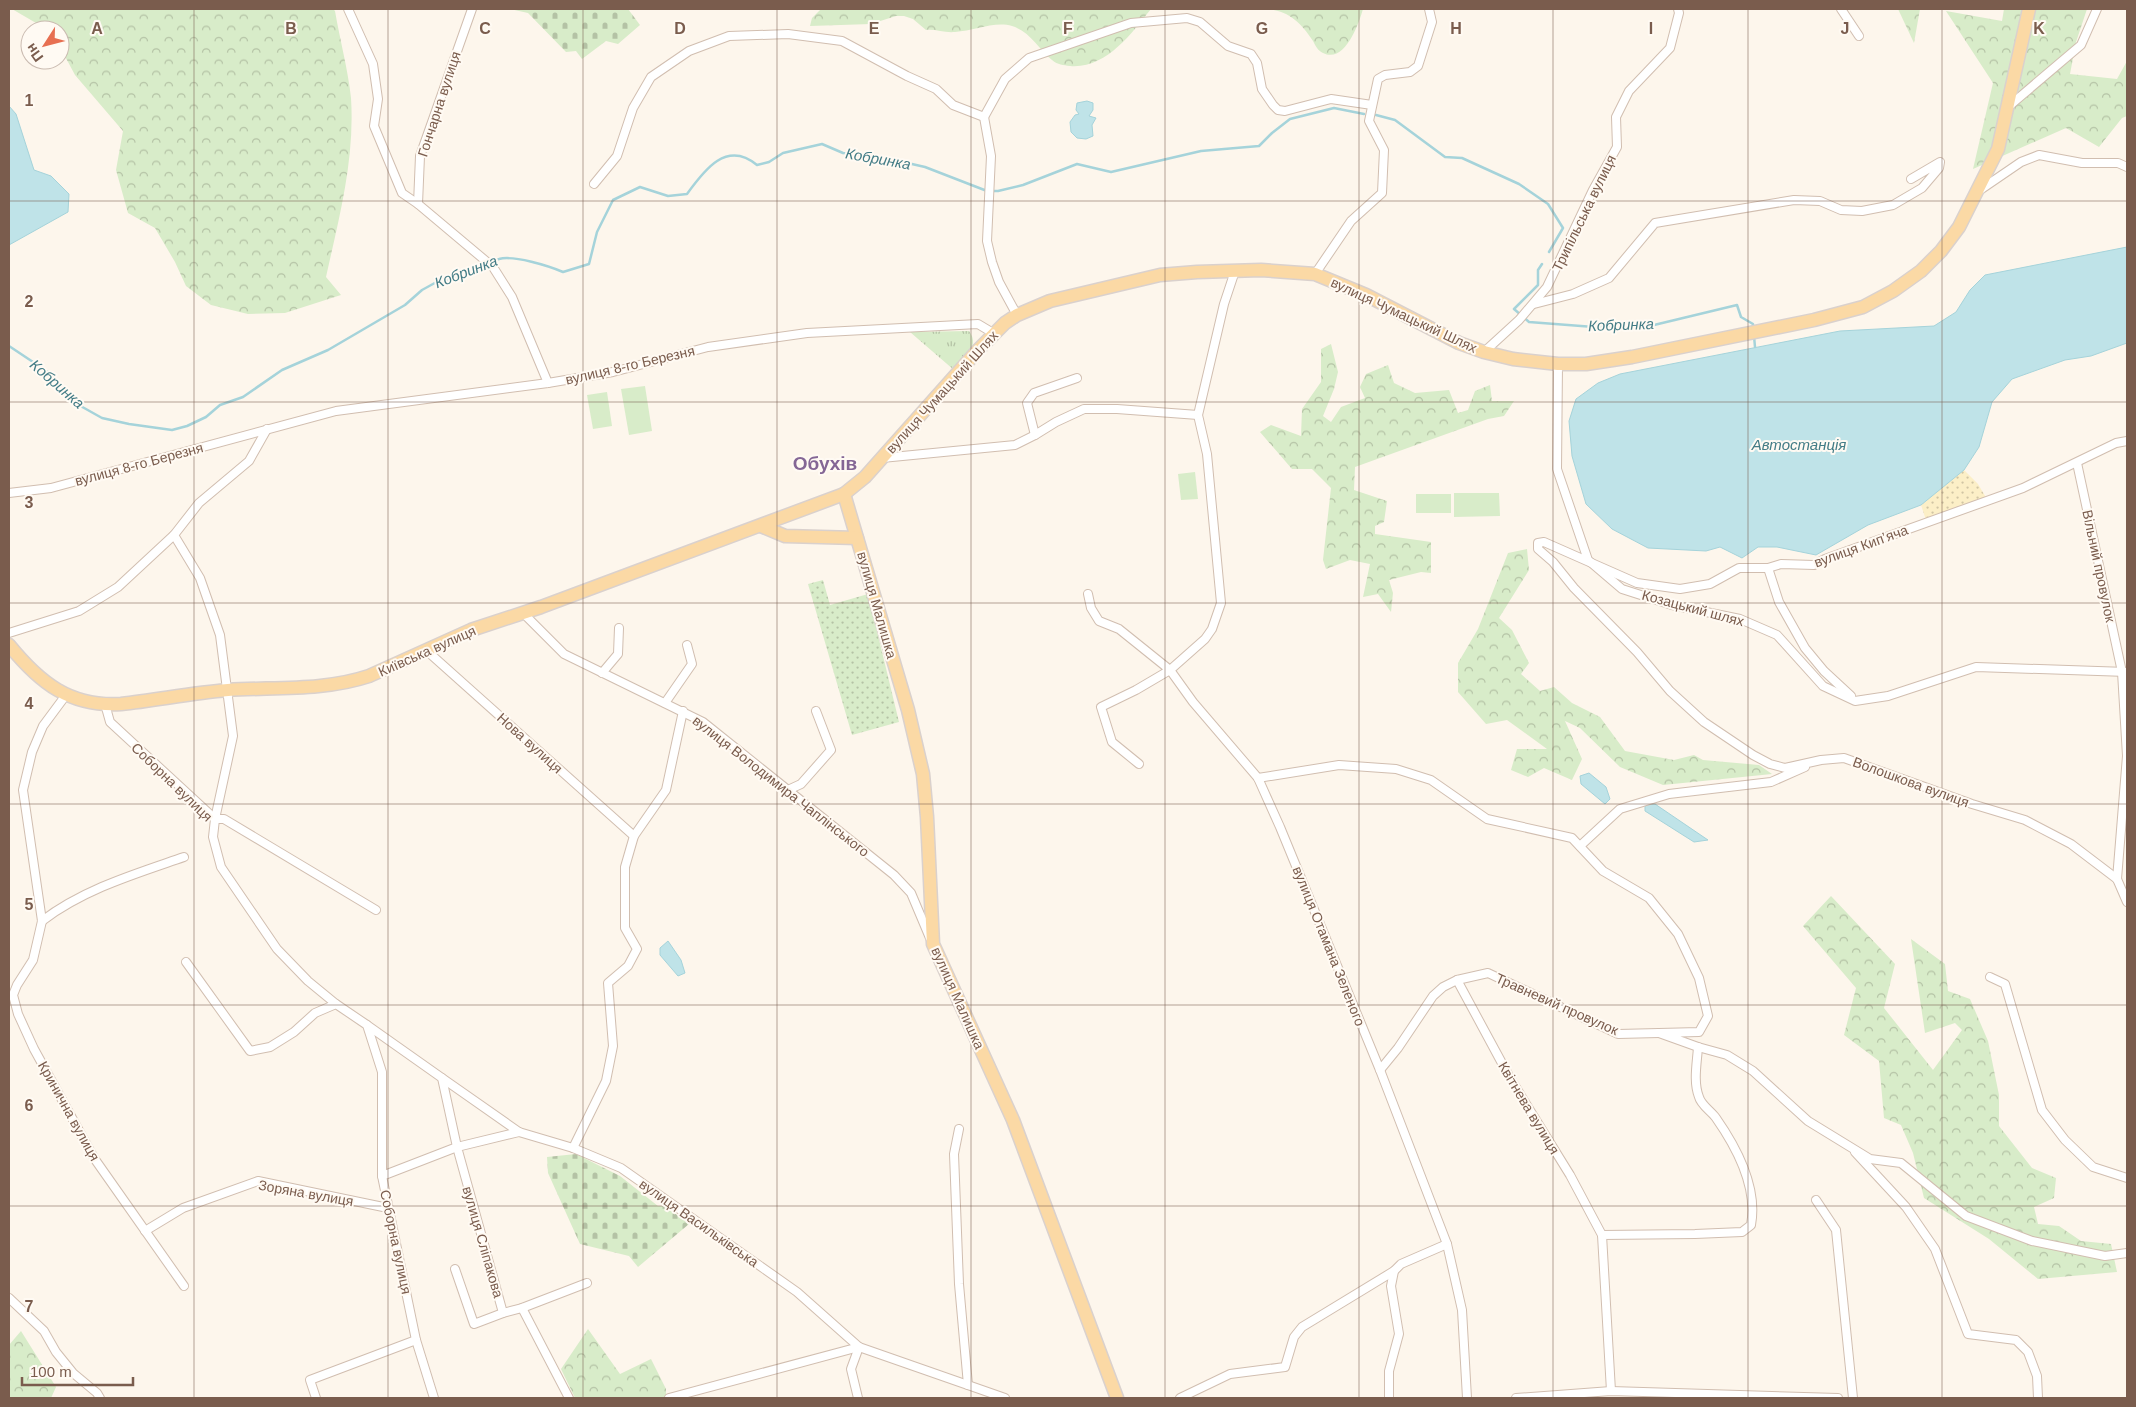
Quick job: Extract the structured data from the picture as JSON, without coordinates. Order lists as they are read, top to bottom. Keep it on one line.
{"streets":{"main road":["вулиця Чумацький Шлях","вулиця Малишка","Київська вулиця"],"street":["Гончарна вулиця","Трипільська вулиця","вулиця 8-го Березня","вулиця Кипʼяча","Вільний провулок","Козацький шлях","Нова вулиця","Соборна вулиця","Волошкова вулиця","вулиця Володимира Чаплінського","вулиця Отамана Зеленого","Травневий провулок","Квітнева вулиця","Кринична вулиця","Зоряна вулиця","вулиця Васильківська","вулиця Сліпакова"]},"crossings":[["Трипільська вулиця","вулиця Чумацький Шлях"],["вулиця Чумацький Шлях","вулиця 8-го Березня"],["вулиця Чумацький Шлях","вулиця Малишка"],["вулиця Чумацький Шлях","Київська вулиця"],["вулиця Кипʼяча","Вільний провулок"],["вулиця Кипʼяча","Козацький шлях"],["вулиця Кипʼяча","Волошкова вулиця"],["Вільний провулок","Волошкова вулиця"],["вулиця Малишка","Київська вулиця"],["вулиця Малишка","вулиця Володимира Чаплінського"],["Козацький шлях","Волошкова вулиця"],["Київська вулиця","Нова вулиця"],["Київська вулиця","Соборна вулиця"],["Київська вулиця","вулиця Володимира Чаплінського"],["Київська вулиця","Кринична вулиця"],["Соборна вулиця","Зоряна вулиця"],["Соборна вулиця","вулиця Сліпакова"],["вулиця Отамана Зеленого","Травневий провулок"],["Травневий провулок","Квітнева вулиця"],["Кринична вулиця","Зоряна вулиця"]],"districts":["Обухів"],"water":["Кобринка","Автостанція"],"scale_bar":"100 m","north":"bottom left","grid":{"columns":["A","B","C","D","E","F","G","H","I","J","K"],"rows":["1","2","3","4","5","6","7"]}}
